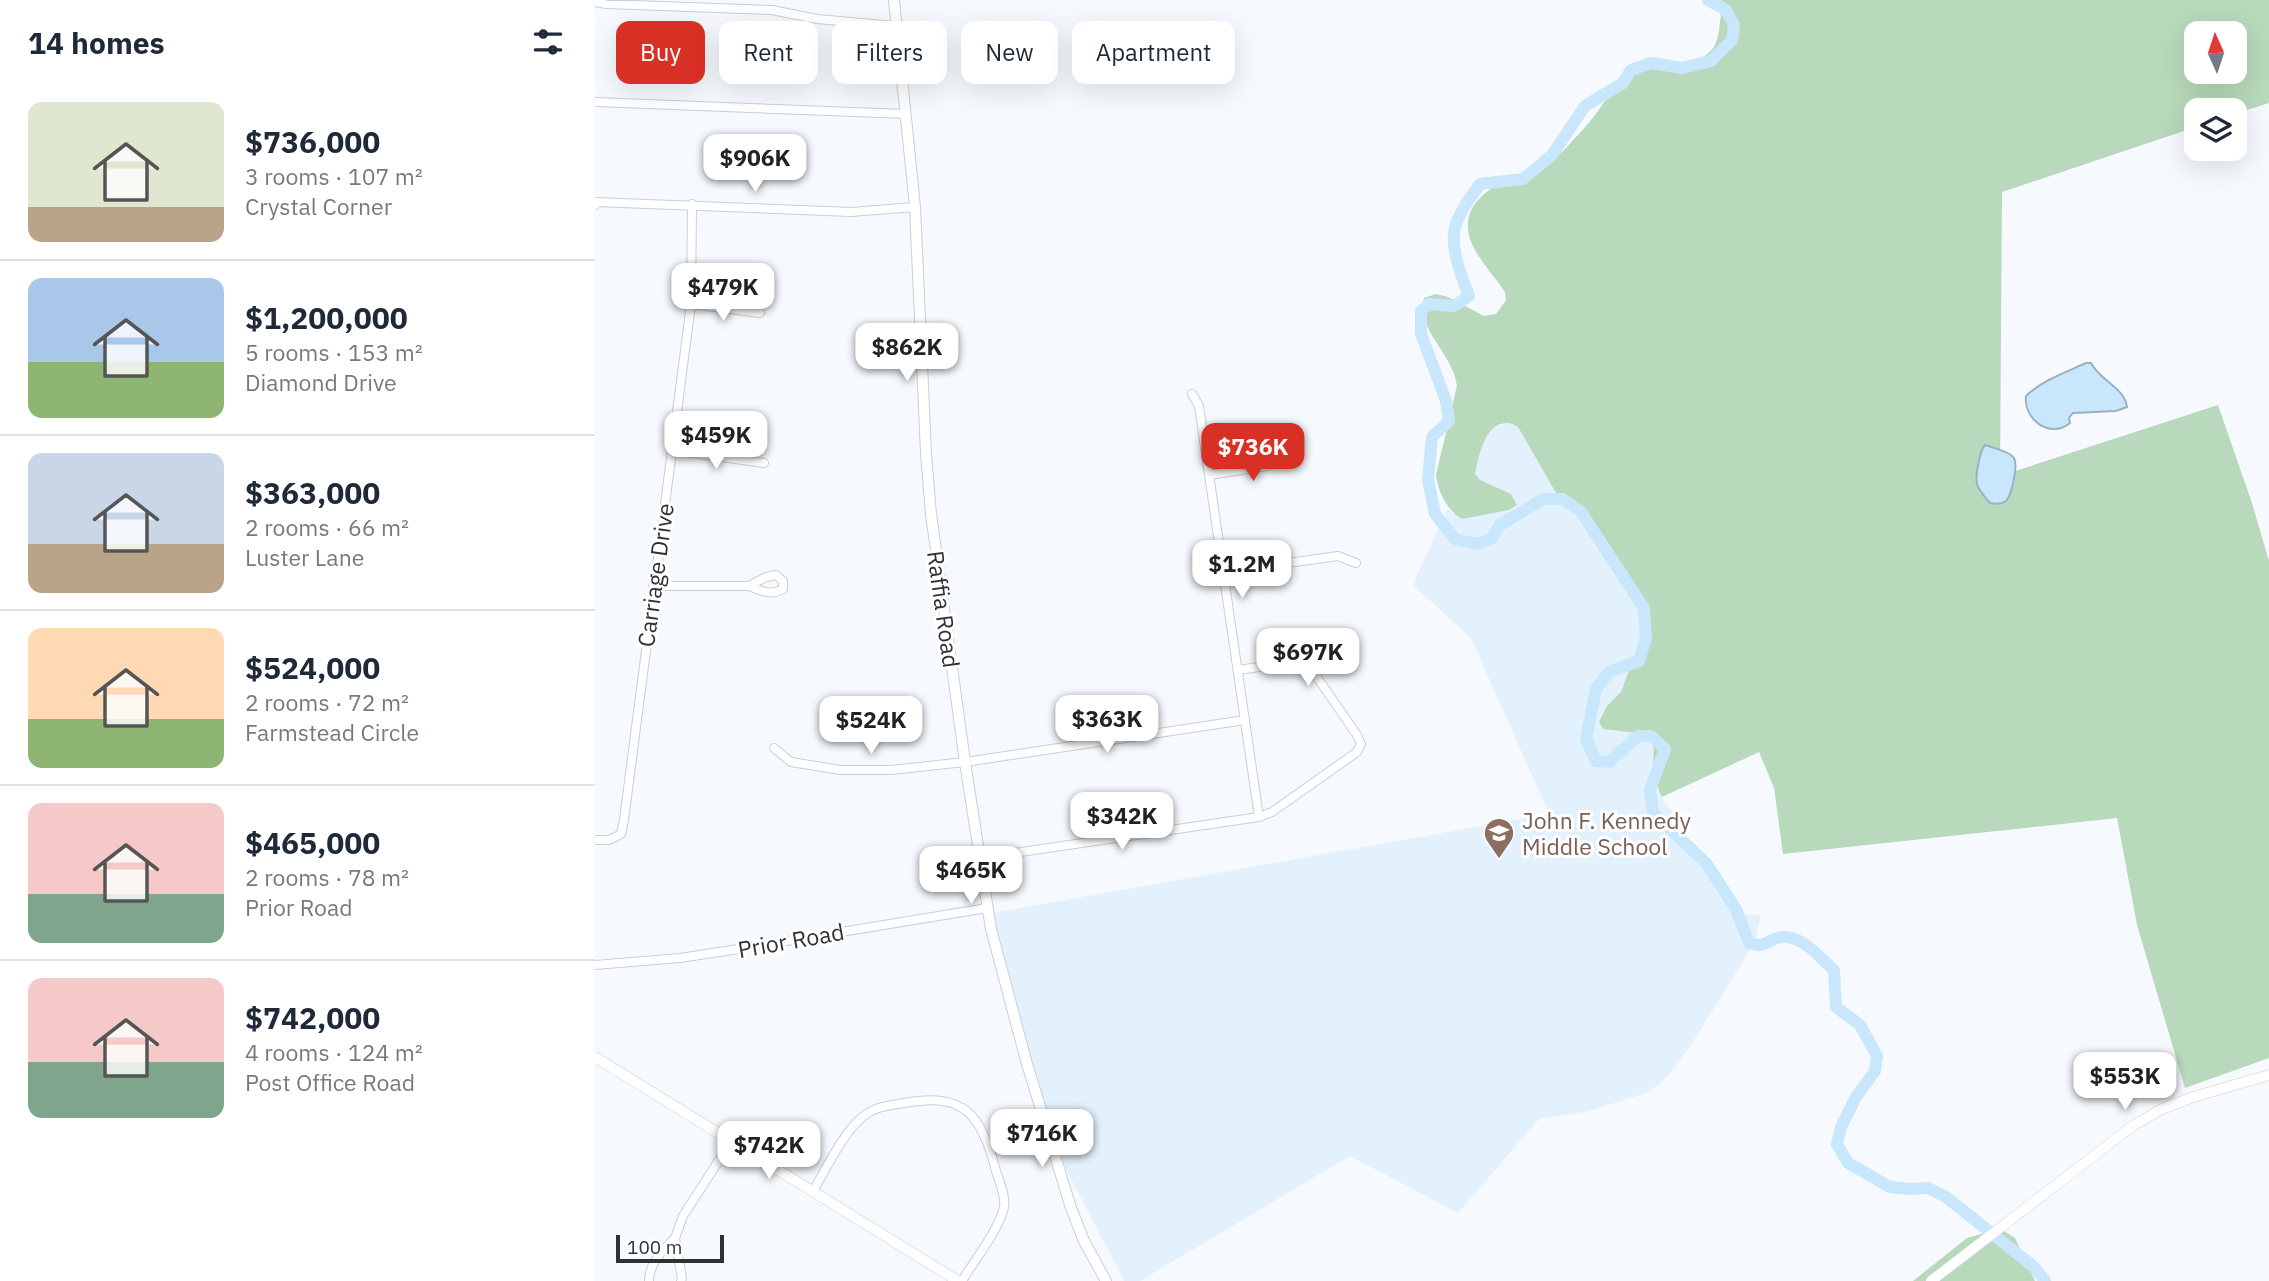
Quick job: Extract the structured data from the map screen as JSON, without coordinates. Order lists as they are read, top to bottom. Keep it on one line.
{"streets":{"main road":["Raffia Road"],"street":["Carriage Drive","Prior Road"]},"crossings":[["Raffia Road","Prior Road"]],"places":{"school or university":["John F. Kennedy Middle School"]},"scale_bar":"100 m","north":"top","page":{"heading":"14 homes","chip":["Buy","Rent","Filters","New","Apartment"],"list":[{"name":"$736,000","note":"3 rooms · 107 m² · Crystal Corner"},{"name":"$1,200,000","note":"5 rooms · 153 m² · Diamond Drive"},{"name":"$363,000","note":"2 rooms · 66 m² · Luster Lane"},{"name":"$524,000","note":"2 rooms · 72 m² · Farmstead Circle"},{"name":"$465,000","note":"2 rooms · 78 m² · Prior Road"},{"name":"$742,000","note":"4 rooms · 124 m² · Post Office Road"}],"price":["$906K","$479K","$862K","$459K","$736K","$1.2M","$697K","$363K","$524K","$342K","$465K","$553K","$716K","$742K"],"scale":"100 m"}}
